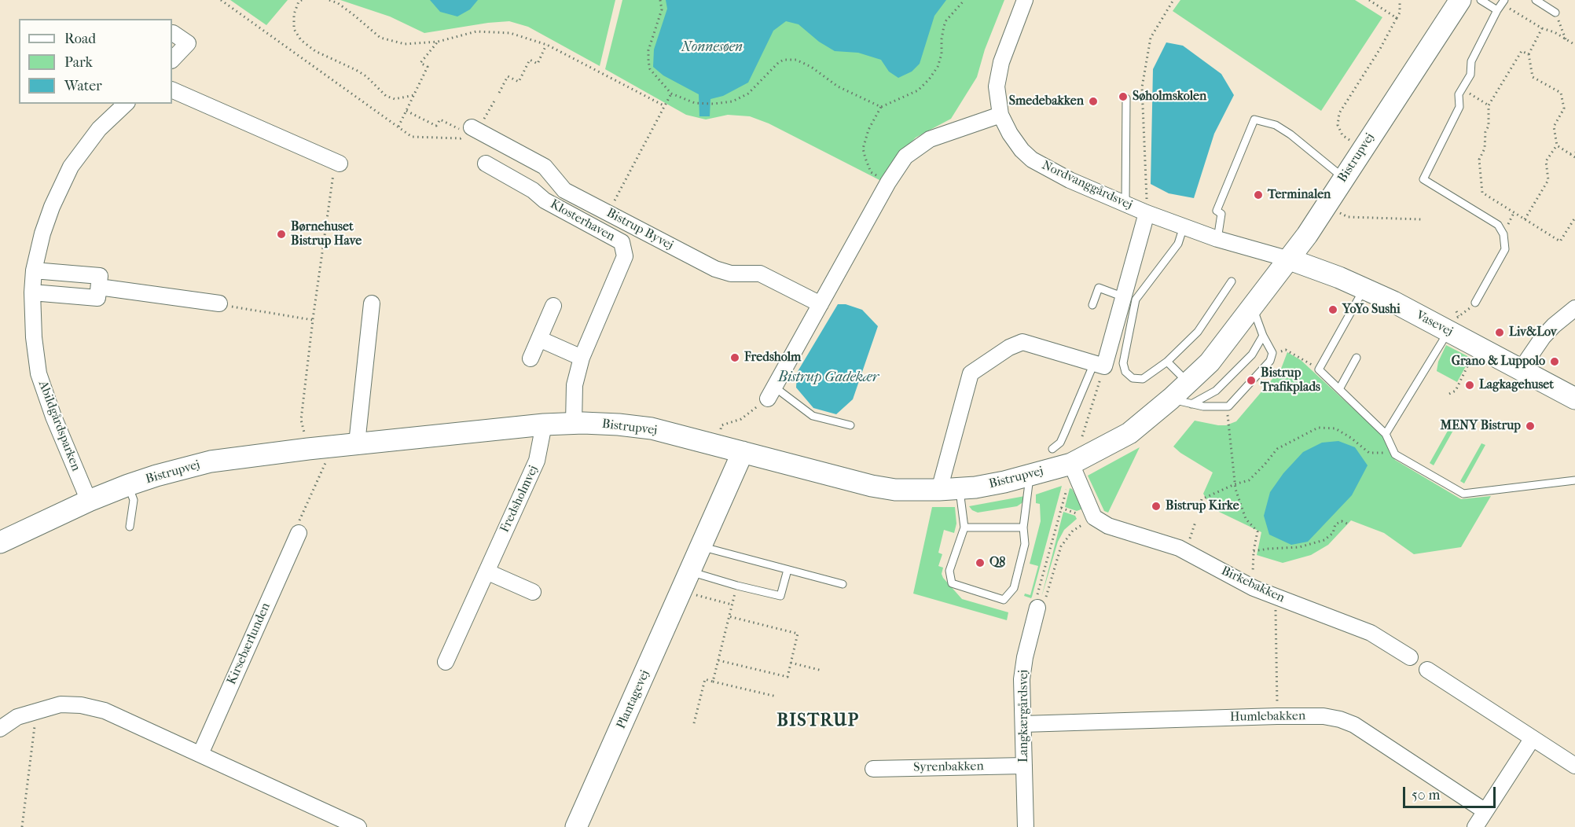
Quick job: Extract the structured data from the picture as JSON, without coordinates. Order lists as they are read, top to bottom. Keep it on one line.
{"streets":{"main road":["Bistrupvej","Vasevej","Plantagevej"],"street":["Nordvanggårdsvej","Klosterhaven","Bistrup Byvej","Abildgårdsparken","Fredsholmvej","Birkebakken","Kirsebærlunden","Langkærgårdsvej","Humlebakken","Syrenbakken"]},"crossings":[["Bistrupvej","Nordvanggårdsvej"],["Bistrupvej","Klosterhaven"],["Bistrupvej","Vasevej"],["Bistrupvej","Abildgårdsparken"],["Bistrupvej","Fredsholmvej"],["Bistrupvej","Plantagevej"],["Nordvanggårdsvej","Vasevej"],["Langkærgårdsvej","Humlebakken"],["Langkærgårdsvej","Syrenbakken"]],"districts":["BISTRUP"],"water":["Nonnesøen","Bistrup Gadekær"],"places":["Søholmskolen","Smedebakken","Terminalen","Børnehuset Bistrup Have","YoYo Sushi","Liv&Lov","Fredsholm","Grano & Luppolo","Bistrup Trafikplads","Lagkagehuset","MENY Bistrup","Bistrup Kirke","Q8"],"legend":["Road","Park","Water"],"scale_bar":"50 m"}
